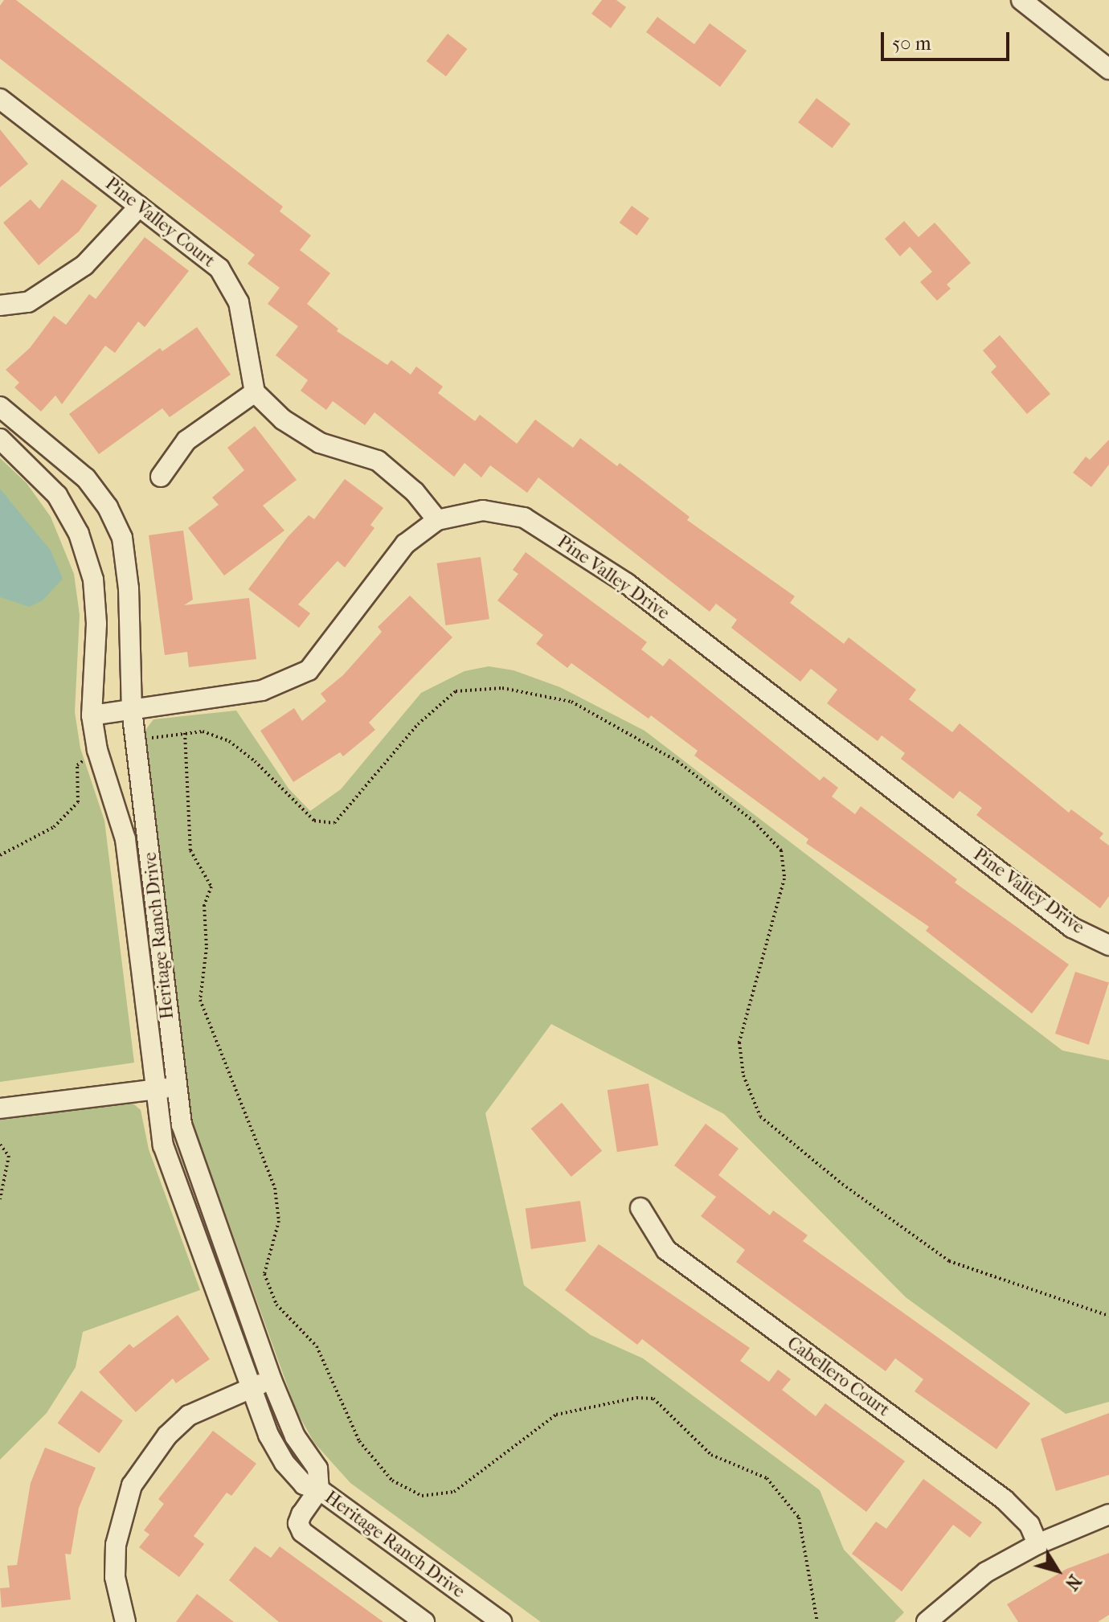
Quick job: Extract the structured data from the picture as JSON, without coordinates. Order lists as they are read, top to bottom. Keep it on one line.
{"streets":{"street":["Pine Valley Court","Pine Valley Drive","Heritage Ranch Drive","Cabellero Court"]},"crossings":[["Pine Valley Drive","Heritage Ranch Drive"]],"scale_bar":"50 m","north":"bottom right"}
